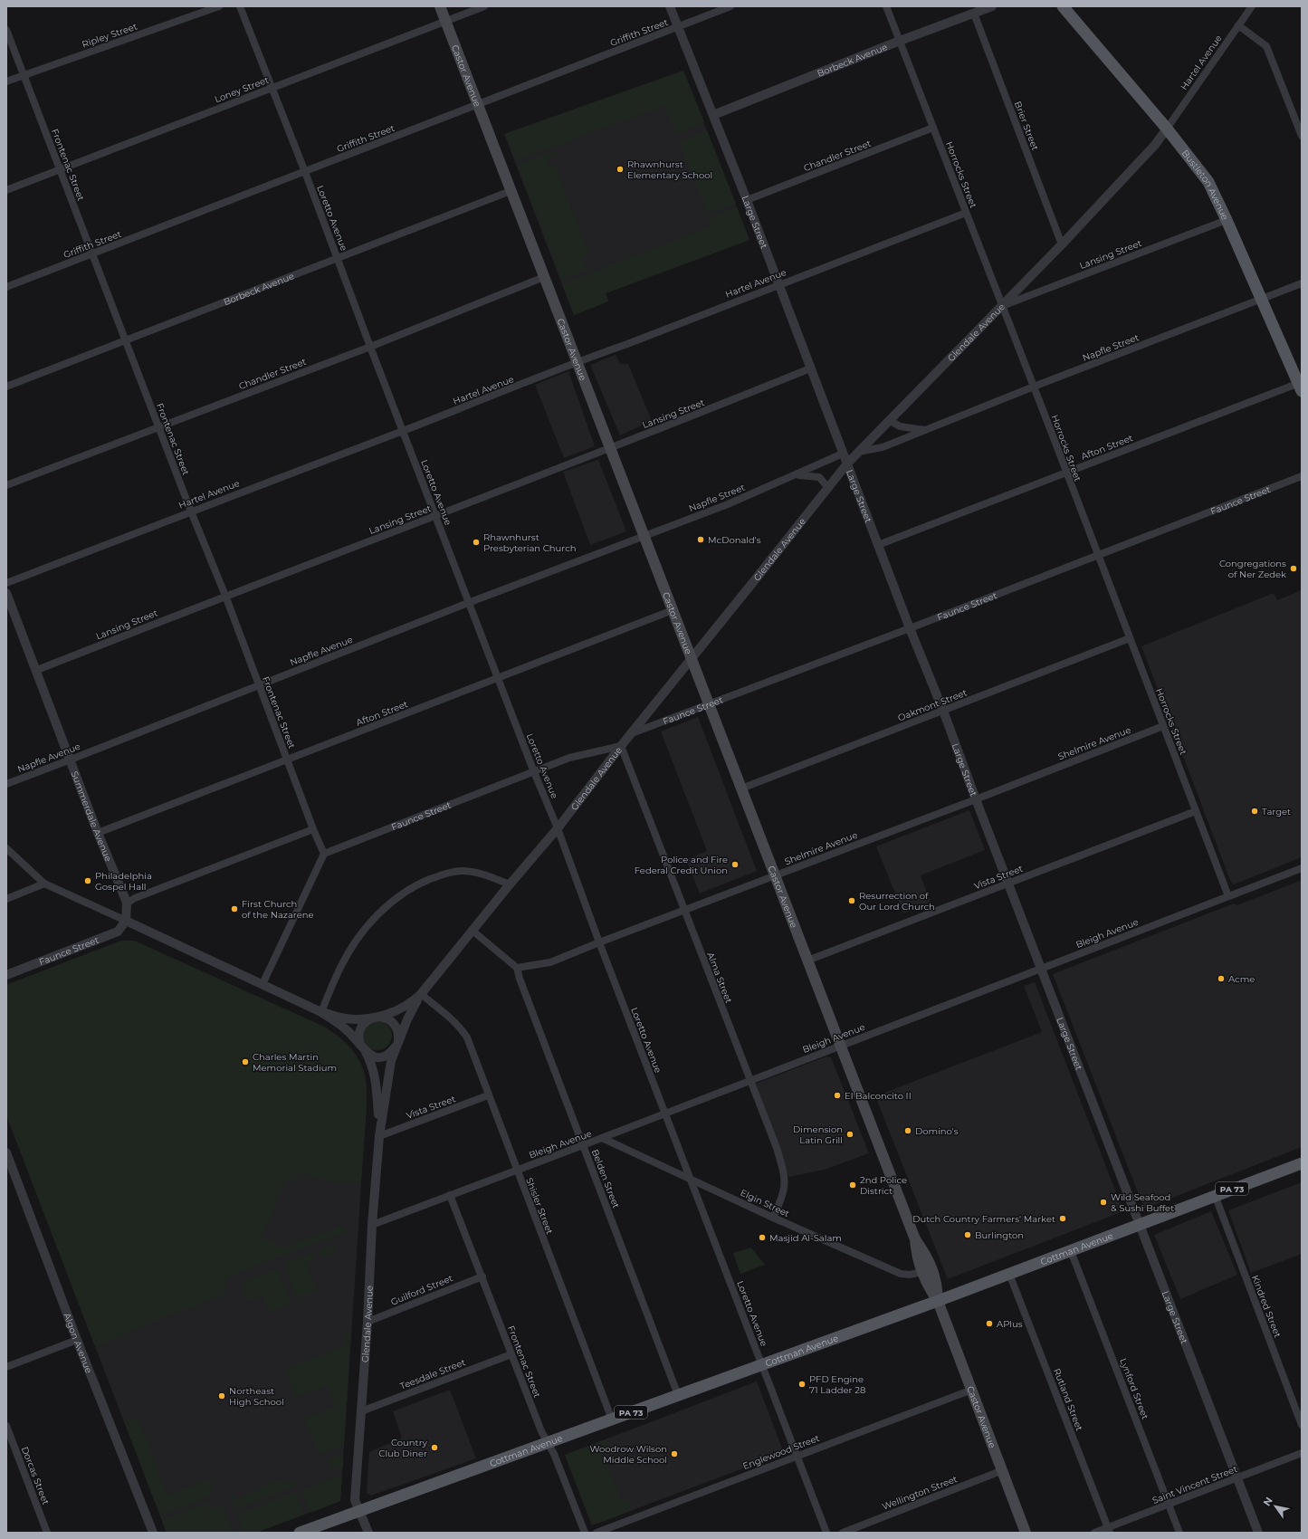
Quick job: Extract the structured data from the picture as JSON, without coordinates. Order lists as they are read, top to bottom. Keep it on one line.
{"streets":{"main road":["Castor Avenue","Bustleton Avenue","PA 73","Cottman Avenue"],"street":["Griffith Street","Ripley Street","Borbeck Avenue","Hartel Avenue","Loney Street","Brier Street","Chandler Street","Frontenac Street","Horrocks Street","Loretto Avenue","Large Street","Lansing Street","Glendale Avenue","Napfle Street","Afton Street","Faunce Street","Napfle Avenue","Oakmont Street","Shelmire Avenue","Summerdale Avenue","Vista Street","Bleigh Avenue","Alma Street","Belden Street","Elgin Street","Shisler Street","Guilford Street","Kindred Street","Algon Avenue","Teesdale Street","Lynford Street","Rutland Street","Englewood Street","Dorcas Street","Saint Vincent Street","Wellington Street"]},"crossings":[["Griffith Street","Castor Avenue"],["Griffith Street","Frontenac Street"],["Griffith Street","Loretto Avenue"],["Griffith Street","Large Street"],["Ripley Street","Frontenac Street"],["Borbeck Avenue","Castor Avenue"],["Borbeck Avenue","Brier Street"],["Borbeck Avenue","Frontenac Street"],["Borbeck Avenue","Horrocks Street"],["Borbeck Avenue","Loretto Avenue"],["Borbeck Avenue","Large Street"],["Hartel Avenue","Castor Avenue"],["Hartel Avenue","Frontenac Street"],["Hartel Avenue","Horrocks Street"],["Hartel Avenue","Bustleton Avenue"],["Hartel Avenue","Loretto Avenue"],["Hartel Avenue","Large Street"],["Hartel Avenue","Glendale Avenue"],["Castor Avenue","Loney Street"],["Castor Avenue","Chandler Street"],["Castor Avenue","Lansing Street"],["Castor Avenue","Glendale Avenue"],["Castor Avenue","Napfle Street"],["Castor Avenue","Afton Street"],["Castor Avenue","Faunce Street"],["Castor Avenue","Napfle Avenue"],["Castor Avenue","Oakmont Street"],["Castor Avenue","Shelmire Avenue"],["Castor Avenue","Vista Street"],["Castor Avenue","Bleigh Avenue"],["Castor Avenue","Elgin Street"],["Castor Avenue","Cottman Avenue"],["Castor Avenue","Englewood Street"],["Castor Avenue","Wellington Street"],["Loney Street","Frontenac Street"],["Loney Street","Loretto Avenue"],["Brier Street","Glendale Avenue"],["Chandler Street","Frontenac Street"],["Chandler Street","Horrocks Street"],["Chandler Street","Loretto Avenue"],["Chandler Street","Large Street"],["Frontenac Street","Lansing Street"],["Frontenac Street","Afton Street"],["Frontenac Street","Faunce Street"],["Frontenac Street","Napfle Avenue"],["Frontenac Street","Bleigh Avenue"],["Frontenac Street","Cottman Avenue"],["Frontenac Street","Guilford Street"],["Frontenac Street","Teesdale Street"],["Horrocks Street","Lansing Street"],["Horrocks Street","Glendale Avenue"],["Horrocks Street","Napfle Street"],["Horrocks Street","Afton Street"],["Horrocks Street","Faunce Street"],["Horrocks Street","Oakmont Street"],["Horrocks Street","Shelmire Avenue"],["Horrocks Street","Vista Street"],["Horrocks Street","Bleigh Avenue"],["Bustleton Avenue","Lansing Street"],["Bustleton Avenue","Glendale Avenue"],["Bustleton Avenue","Napfle Street"],["Bustleton Avenue","Afton Street"],["Loretto Avenue","Lansing Street"],["Loretto Avenue","Glendale Avenue"],["Loretto Avenue","Afton Street"],["Loretto Avenue","Faunce Street"],["Loretto Avenue","Napfle Avenue"],["Loretto Avenue","Shelmire Avenue"],["Loretto Avenue","Bleigh Avenue"],["Loretto Avenue","Elgin Street"],["Loretto Avenue","Cottman Avenue"],["Loretto Avenue","Englewood Street"],["Large Street","Lansing Street"],["Large Street","Glendale Avenue"],["Large Street","Napfle Street"],["Large Street","Afton Street"],["Large Street","Faunce Street"],["Large Street","Oakmont Street"],["Large Street","Shelmire Avenue"],["Large Street","Vista Street"],["Large Street","Bleigh Avenue"],["Large Street","Cottman Avenue"],["Large Street","Saint Vincent Street"],["Lansing Street","Glendale Avenue"],["Lansing Street","Summerdale Avenue"],["Glendale Avenue","Napfle Street"],["Glendale Avenue","Faunce Street"],["Glendale Avenue","Vista Street"],["Glendale Avenue","Bleigh Avenue"],["Glendale Avenue","Alma Street"],["Glendale Avenue","Shisler Street"],["Glendale Avenue","Cottman Avenue"],["Glendale Avenue","Guilford Street"],["Glendale Avenue","Teesdale Street"],["Napfle Street","Napfle Avenue"],["Afton Street","Summerdale Avenue"],["Faunce Street","Summerdale Avenue"],["Faunce Street","Alma Street"],["Napfle Avenue","Summerdale Avenue"],["Shelmire Avenue","Alma Street"],["Shelmire Avenue","Belden Street"],["Vista Street","Shisler Street"],["Bleigh Avenue","Alma Street"],["Bleigh Avenue","Belden Street"],["Bleigh Avenue","Elgin Street"],["Bleigh Avenue","Shisler Street"],["Alma Street","Elgin Street"],["Belden Street","Cottman Avenue"],["Shisler Street","Cottman Avenue"],["Cottman Avenue","Kindred Street"],["Cottman Avenue","Lynford Street"],["Cottman Avenue","Rutland Street"],["Lynford Street","Saint Vincent Street"],["Rutland Street","Saint Vincent Street"]],"places":["Rhawnhurst Elementary School","McDonald's","Rhawnhurst Presbyterian Church","Congregations of Ner Zedek","Target","Police and Fire Federal Credit Union","Philadelphia Gospel Hall","Resurrection of Our Lord Church","First Church of the Nazarene","Acme","Charles Martin Memorial Stadium","El Balconcito II","Domino's","Dimension Latin Grill","2nd Police District","Wild Seafood & Sushi Buffet","Dutch Country Farmers' Market","Burlington","Masjid Al-Salam","APlus","PFD Engine 71 Ladder 28","Northeast High School","Country Club Diner","Woodrow Wilson Middle School"],"north":"top left"}
